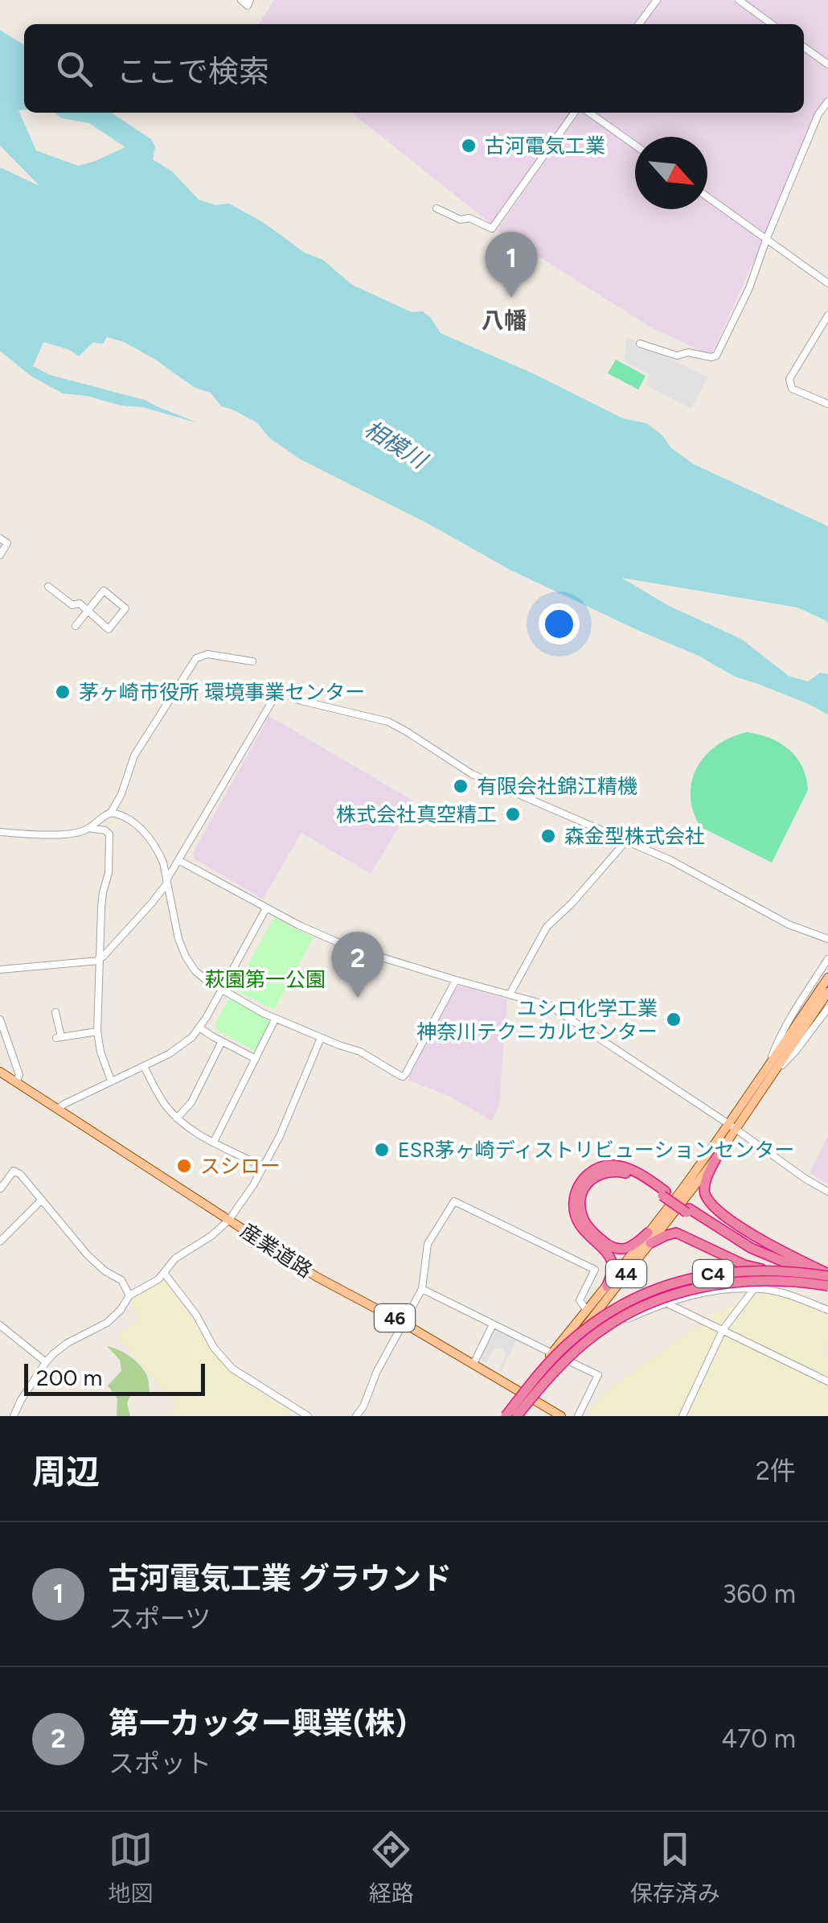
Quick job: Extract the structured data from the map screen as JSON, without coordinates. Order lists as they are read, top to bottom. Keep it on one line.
{"streets":{"highway":["C4"],"main road":["産業道路","44","46"]},"crossings":[["産業道路","44"],["44","C4"]],"districts":["八幡"],"water":["相模川"],"parks":["萩園第一公園"],"places":["古河電気工業","茅ヶ崎市役所 環境事業センター","有限会社錦江精機","株式会社真空精工","森金型株式会社","ユシロ化学工業 神奈川テクニカルセンター","ESR茅ヶ崎ディストリビューションセンター","スシロー"],"scale_bar":"200 m","north":"bottom right","page":{"search":"ここで検索","pins":["1","2"],"scale":"200 m","heading":["周辺","2件"],"list":[{"mark":"1","name":"古河電気工業 グラウンド","note":"スポーツ","value":"360 m"},{"mark":"2","name":"第一カッター興業(株)","note":"スポット","value":"470 m"}],"nav":["地図","経路","保存済み"]}}
